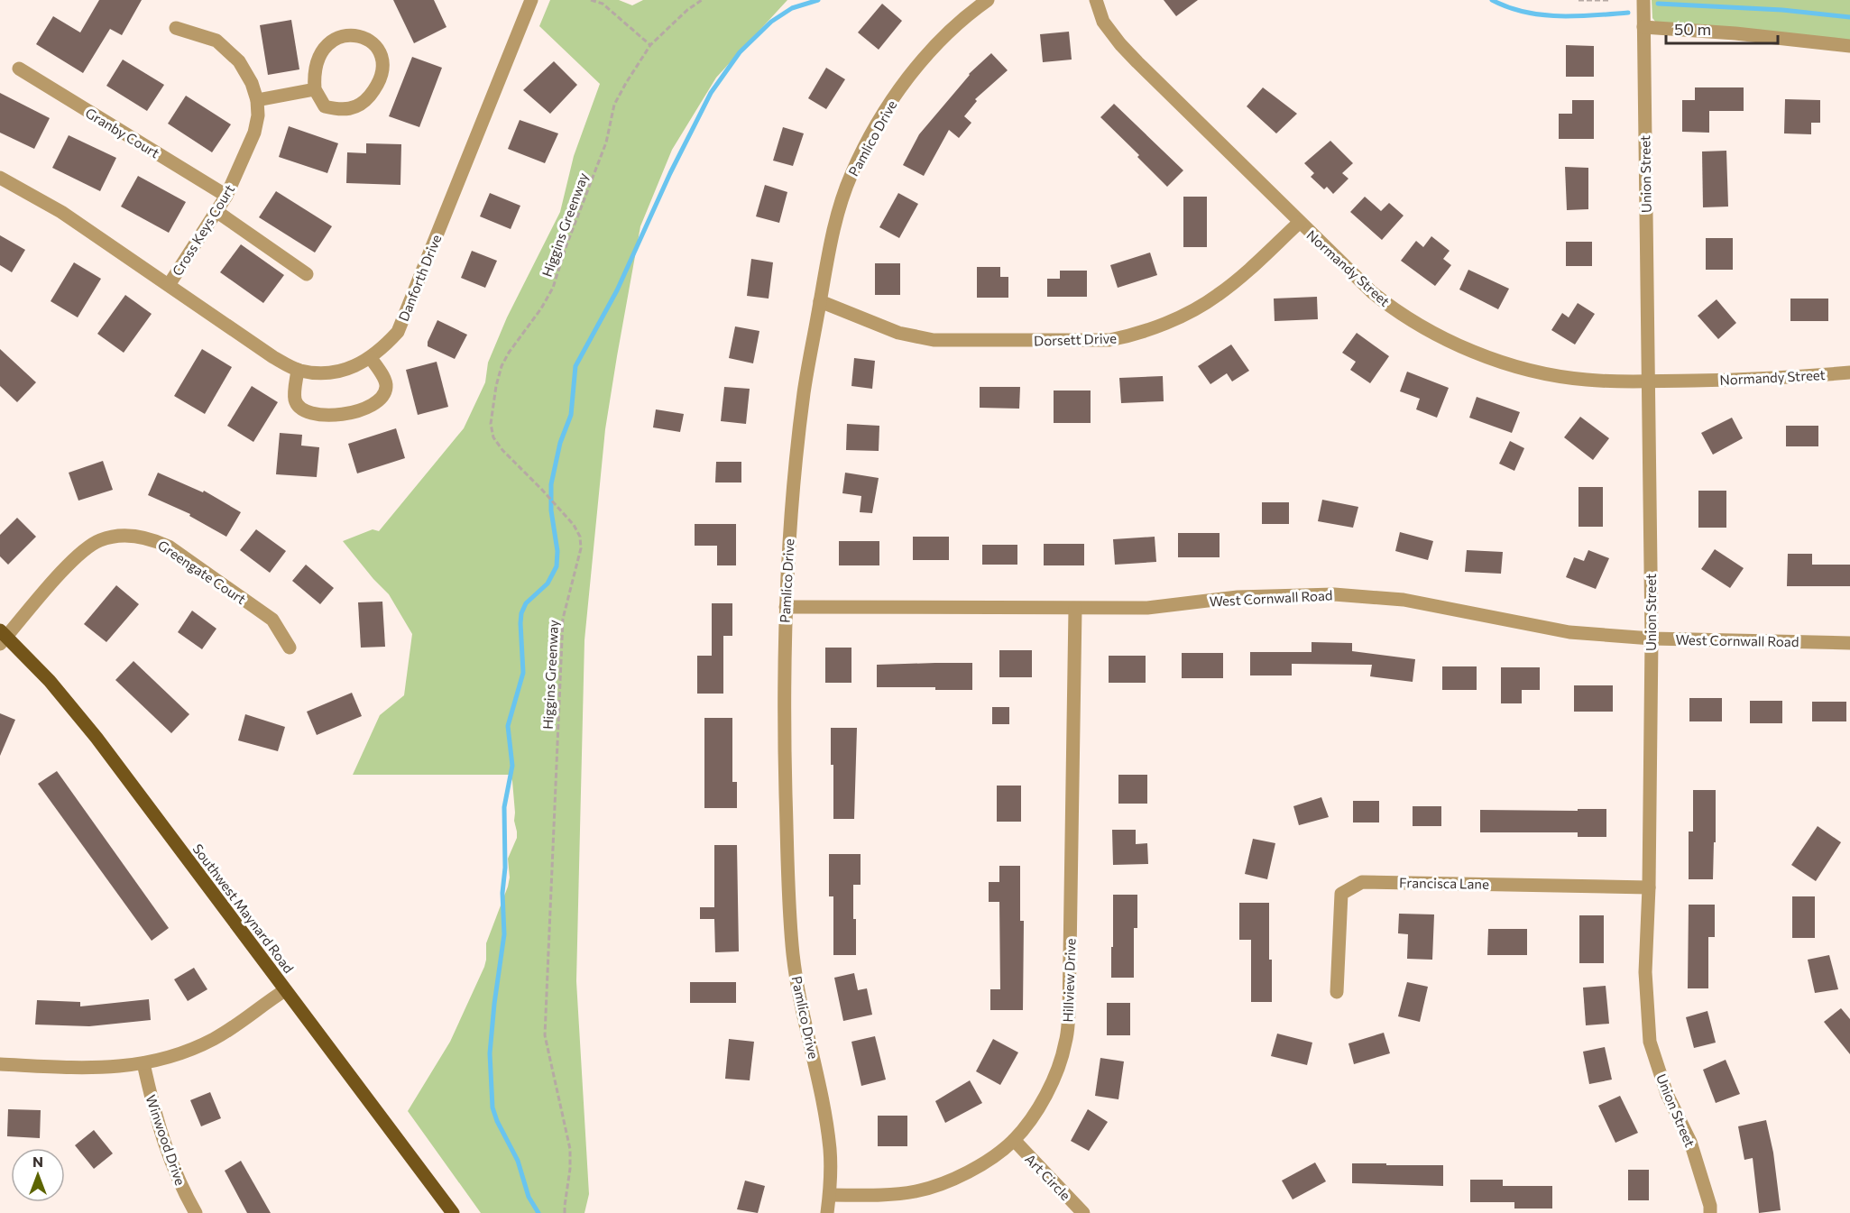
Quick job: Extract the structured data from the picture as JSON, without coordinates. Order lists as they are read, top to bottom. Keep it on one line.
{"streets":{"main road":["Southwest Maynard Road"],"street":["Granby Court","Pamlico Drive","Union Street","Cross Keys Court","Normandy Street","Danforth Drive","Dorsett Drive","Greengate Court","West Cornwall Road","Francisca Lane","Hillview Drive","Winwood Drive","Art Circle"],"path":["Higgins Greenway"]},"crossings":[["Granby Court","Cross Keys Court"],["Pamlico Drive","Dorsett Drive"],["Pamlico Drive","West Cornwall Road"],["Pamlico Drive","Hillview Drive"],["Union Street","Normandy Street"],["Union Street","West Cornwall Road"],["Union Street","Francisca Lane"],["Cross Keys Court","Danforth Drive"],["Normandy Street","Dorsett Drive"],["Greengate Court","Southwest Maynard Road"],["West Cornwall Road","Hillview Drive"],["Hillview Drive","Art Circle"]],"scale_bar":"50 m","north":"top"}
